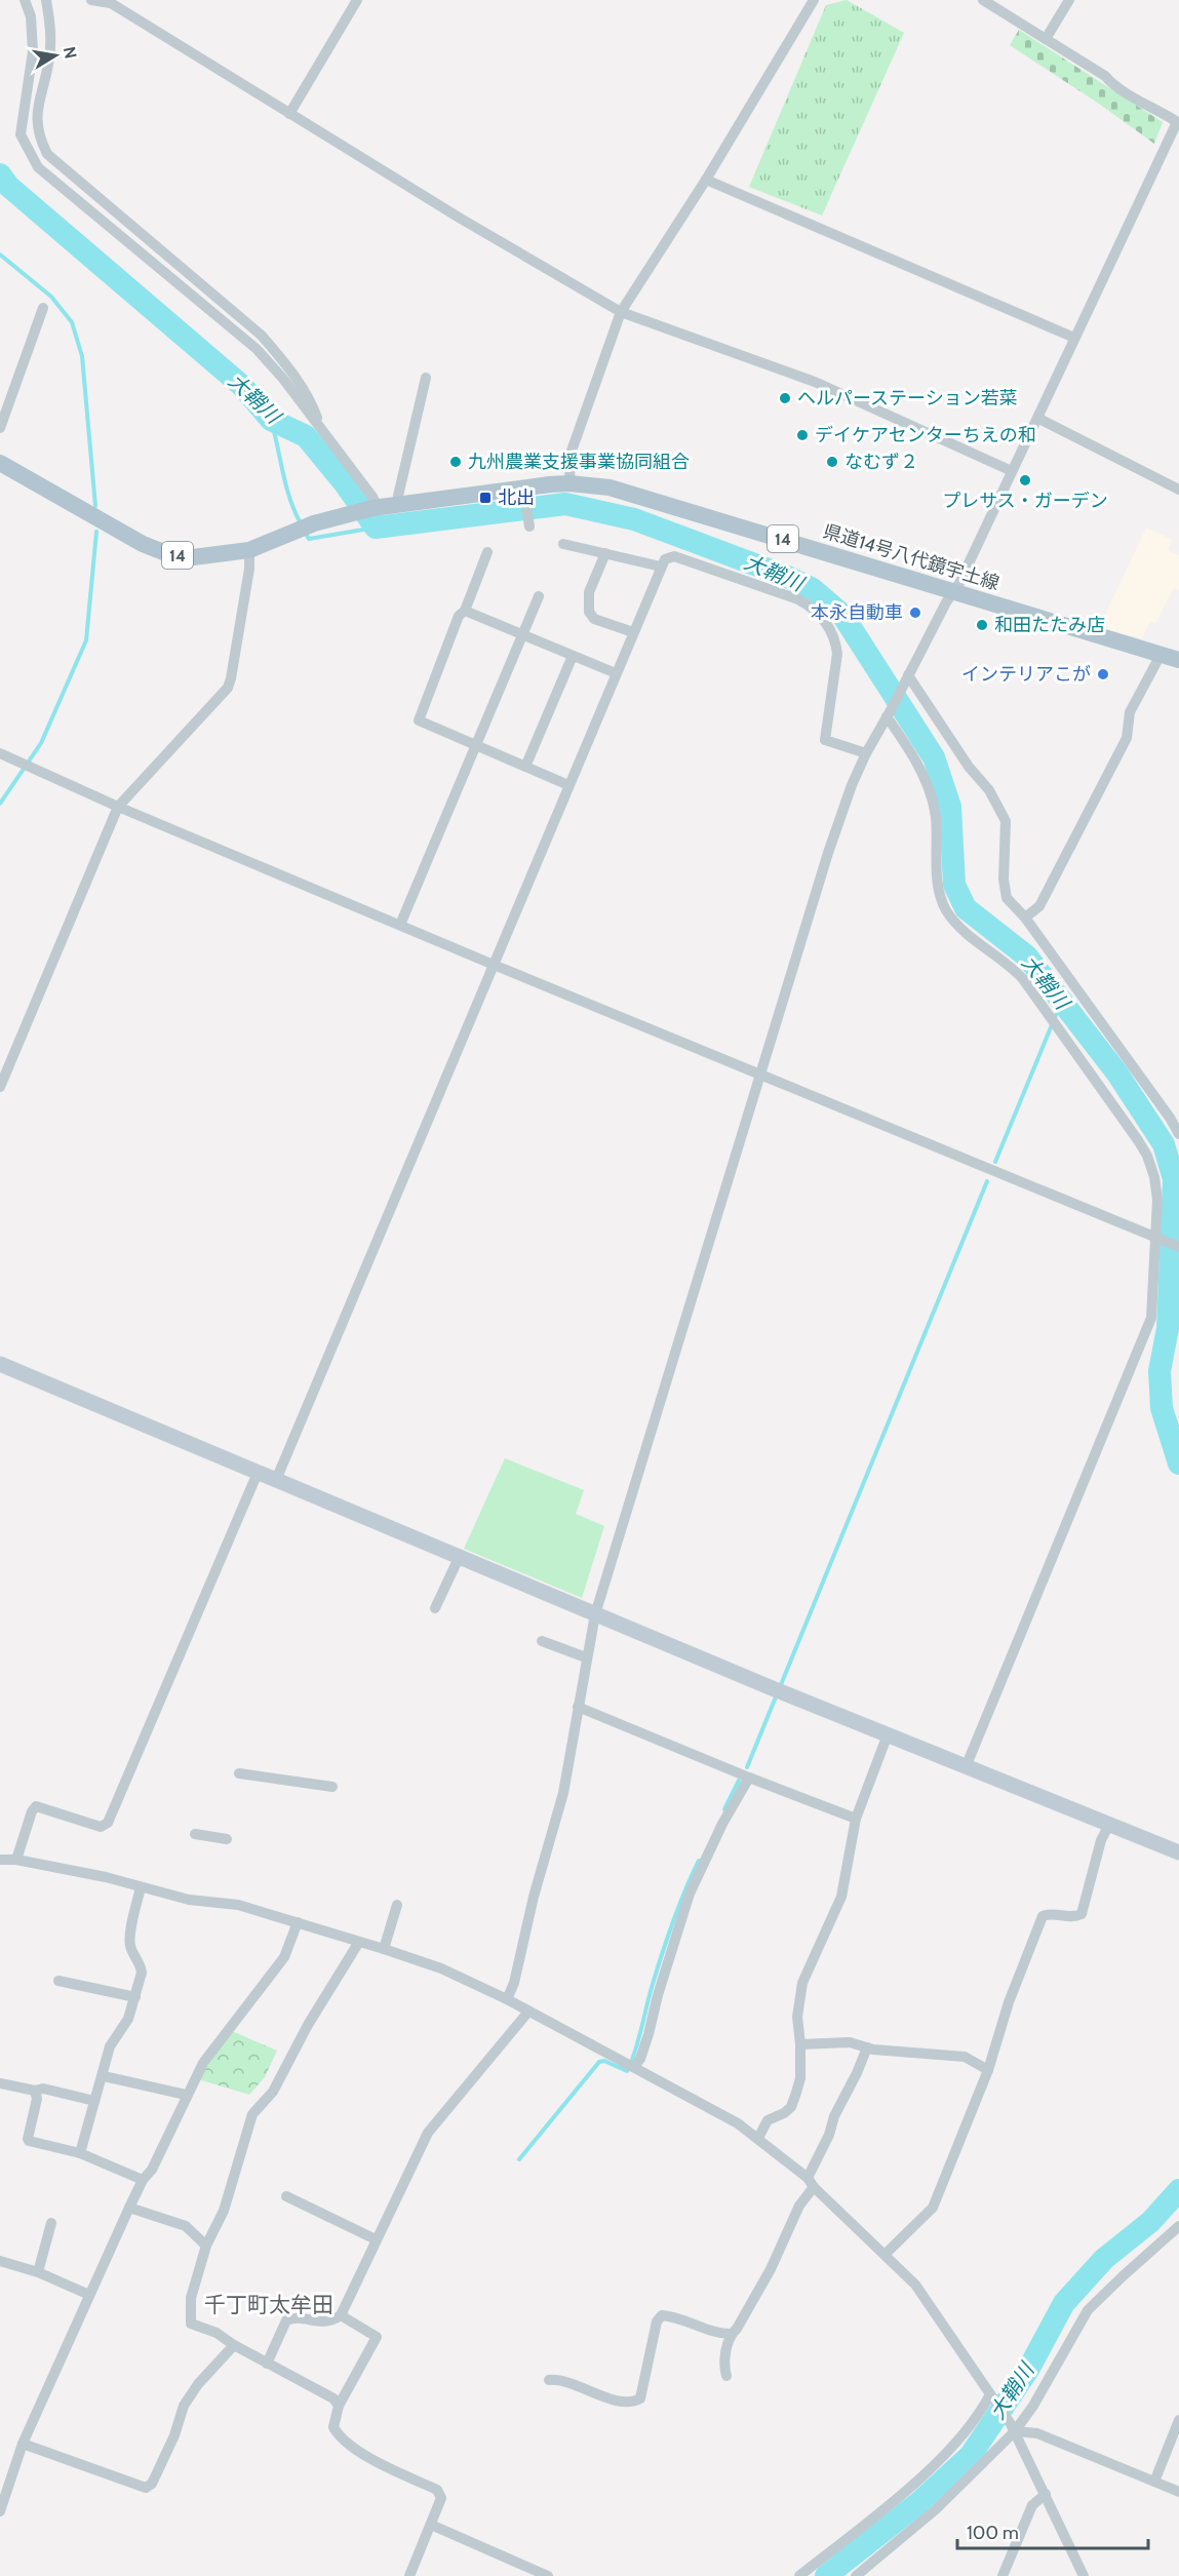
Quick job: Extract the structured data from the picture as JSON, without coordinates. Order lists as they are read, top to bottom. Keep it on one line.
{"streets":{"main road":["14","県道14号八代鏡宇土線"]},"districts":["千丁町太牟田"],"water":["大鞘川"],"places":{"other":["ヘルパーステーション若菜","デイケアセンターちえの和","九州農業支援事業協同組合","なむず２","プレサス・ガーデン","本永自動車","和田たたみ店","インテリアこが"],"transit":["北出"]},"scale_bar":"100 m","north":"right"}
